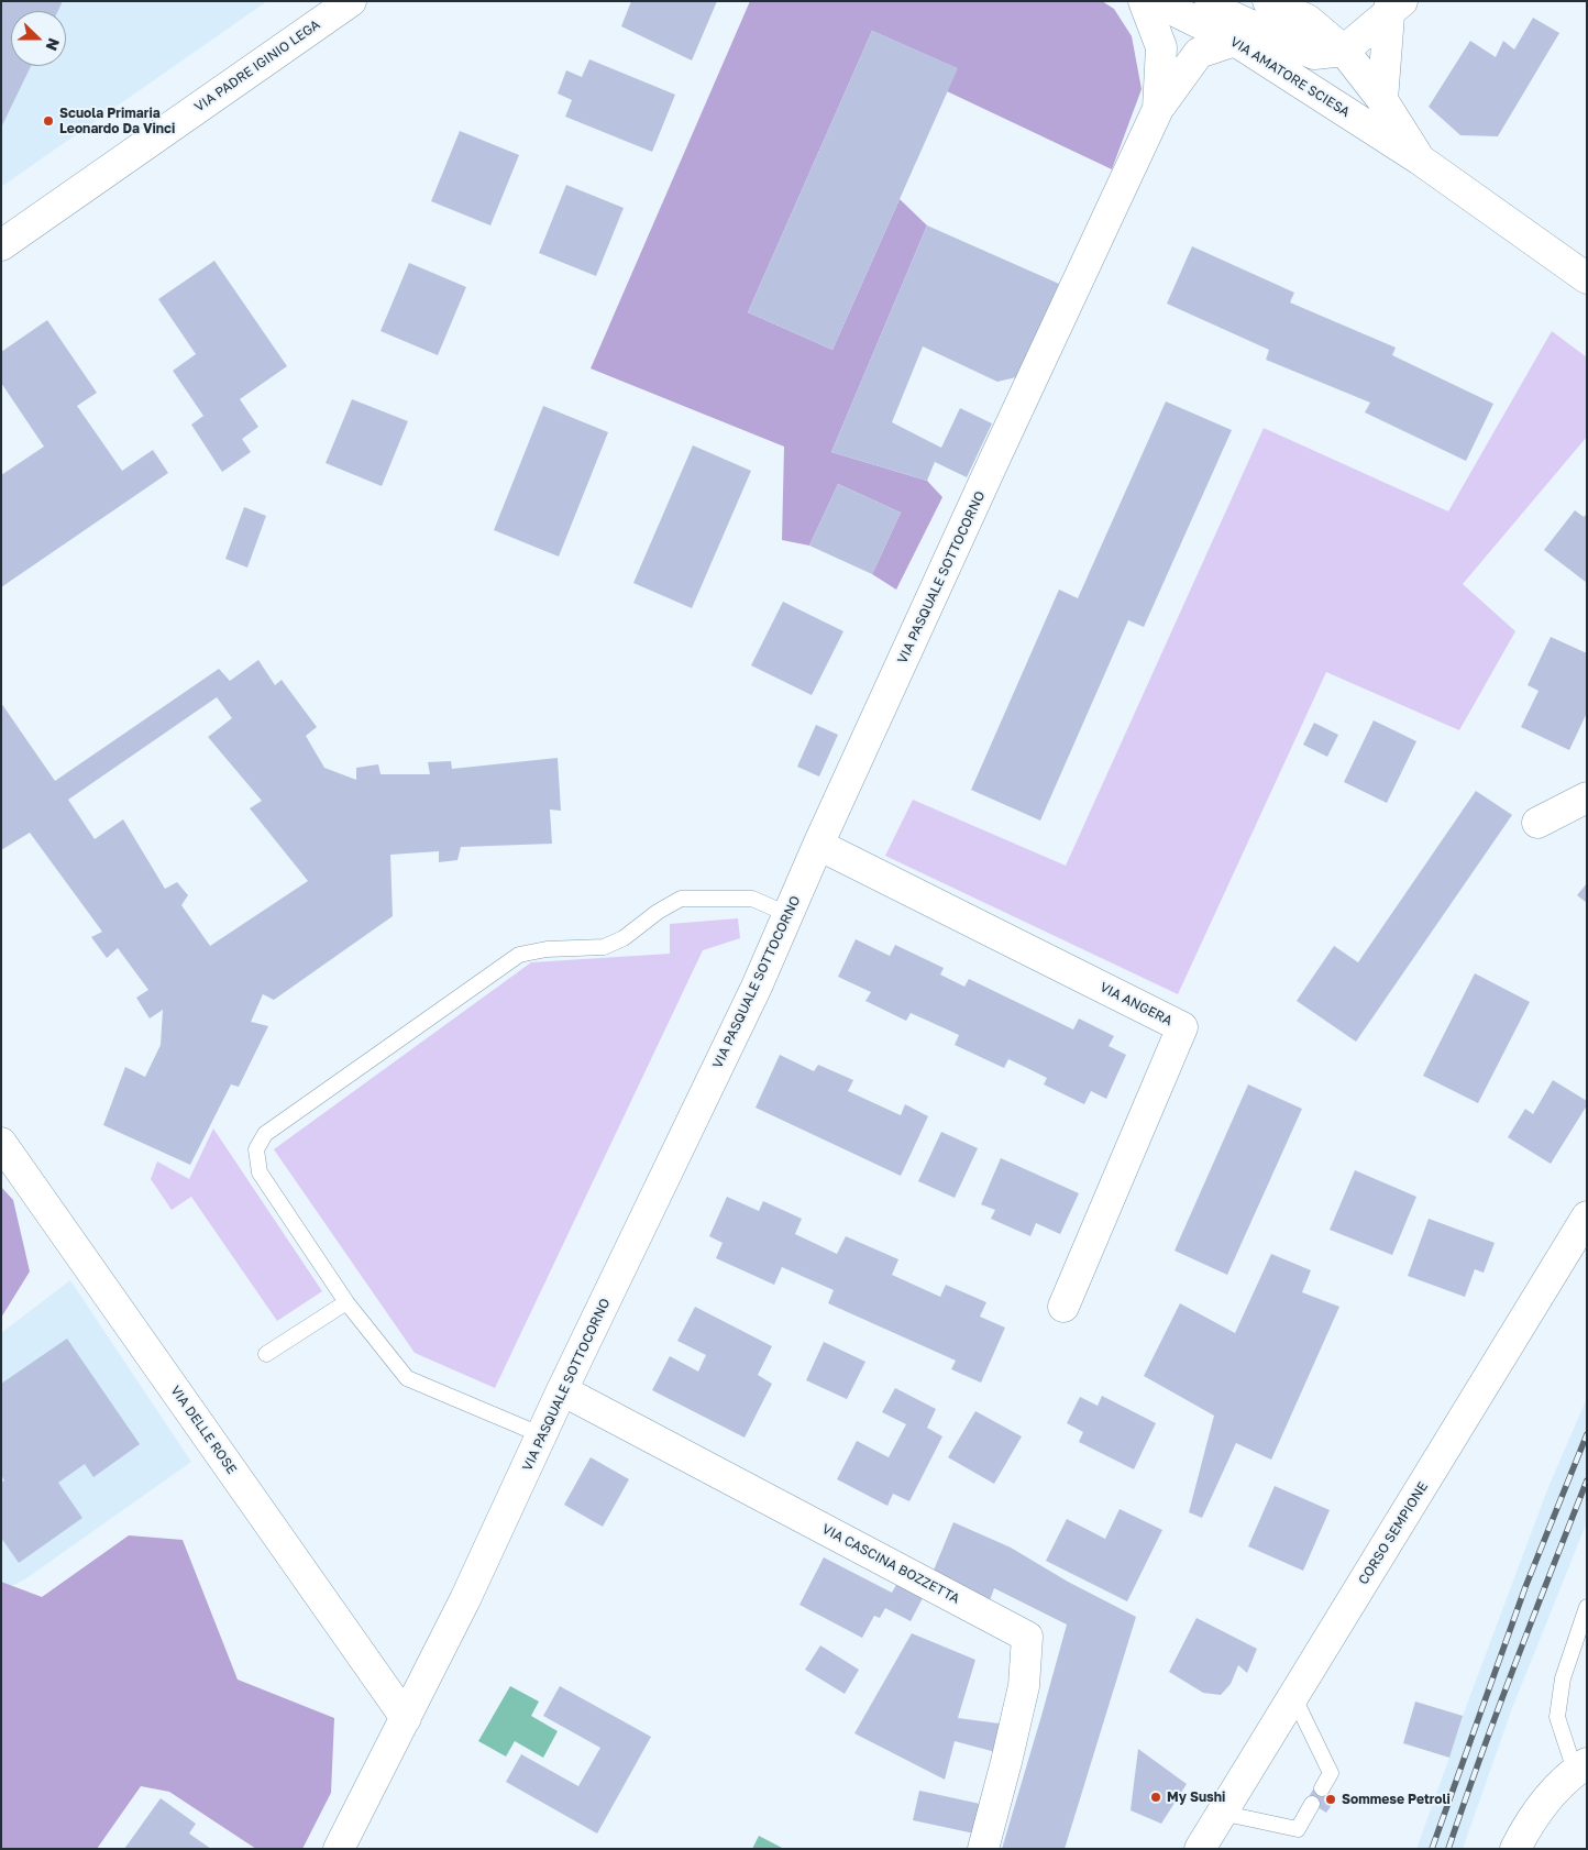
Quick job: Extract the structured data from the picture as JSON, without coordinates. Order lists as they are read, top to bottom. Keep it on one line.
{"streets":{"street":["VIA PADRE IGINIO LEGA","VIA AMATORE SCIESA","VIA PASQUALE SOTTOCORNO","VIA ANGERA","VIA DELLE ROSE","CORSO SEMPIONE","VIA CASCINA BOZZETTA"]},"crossings":[["VIA AMATORE SCIESA","VIA PASQUALE SOTTOCORNO"],["VIA PASQUALE SOTTOCORNO","VIA ANGERA"],["VIA PASQUALE SOTTOCORNO","VIA DELLE ROSE"],["VIA PASQUALE SOTTOCORNO","VIA CASCINA BOZZETTA"]],"places":["Scuola Primaria Leonardo Da Vinci","My Sushi","Sommese Petroli"],"north":"right"}
